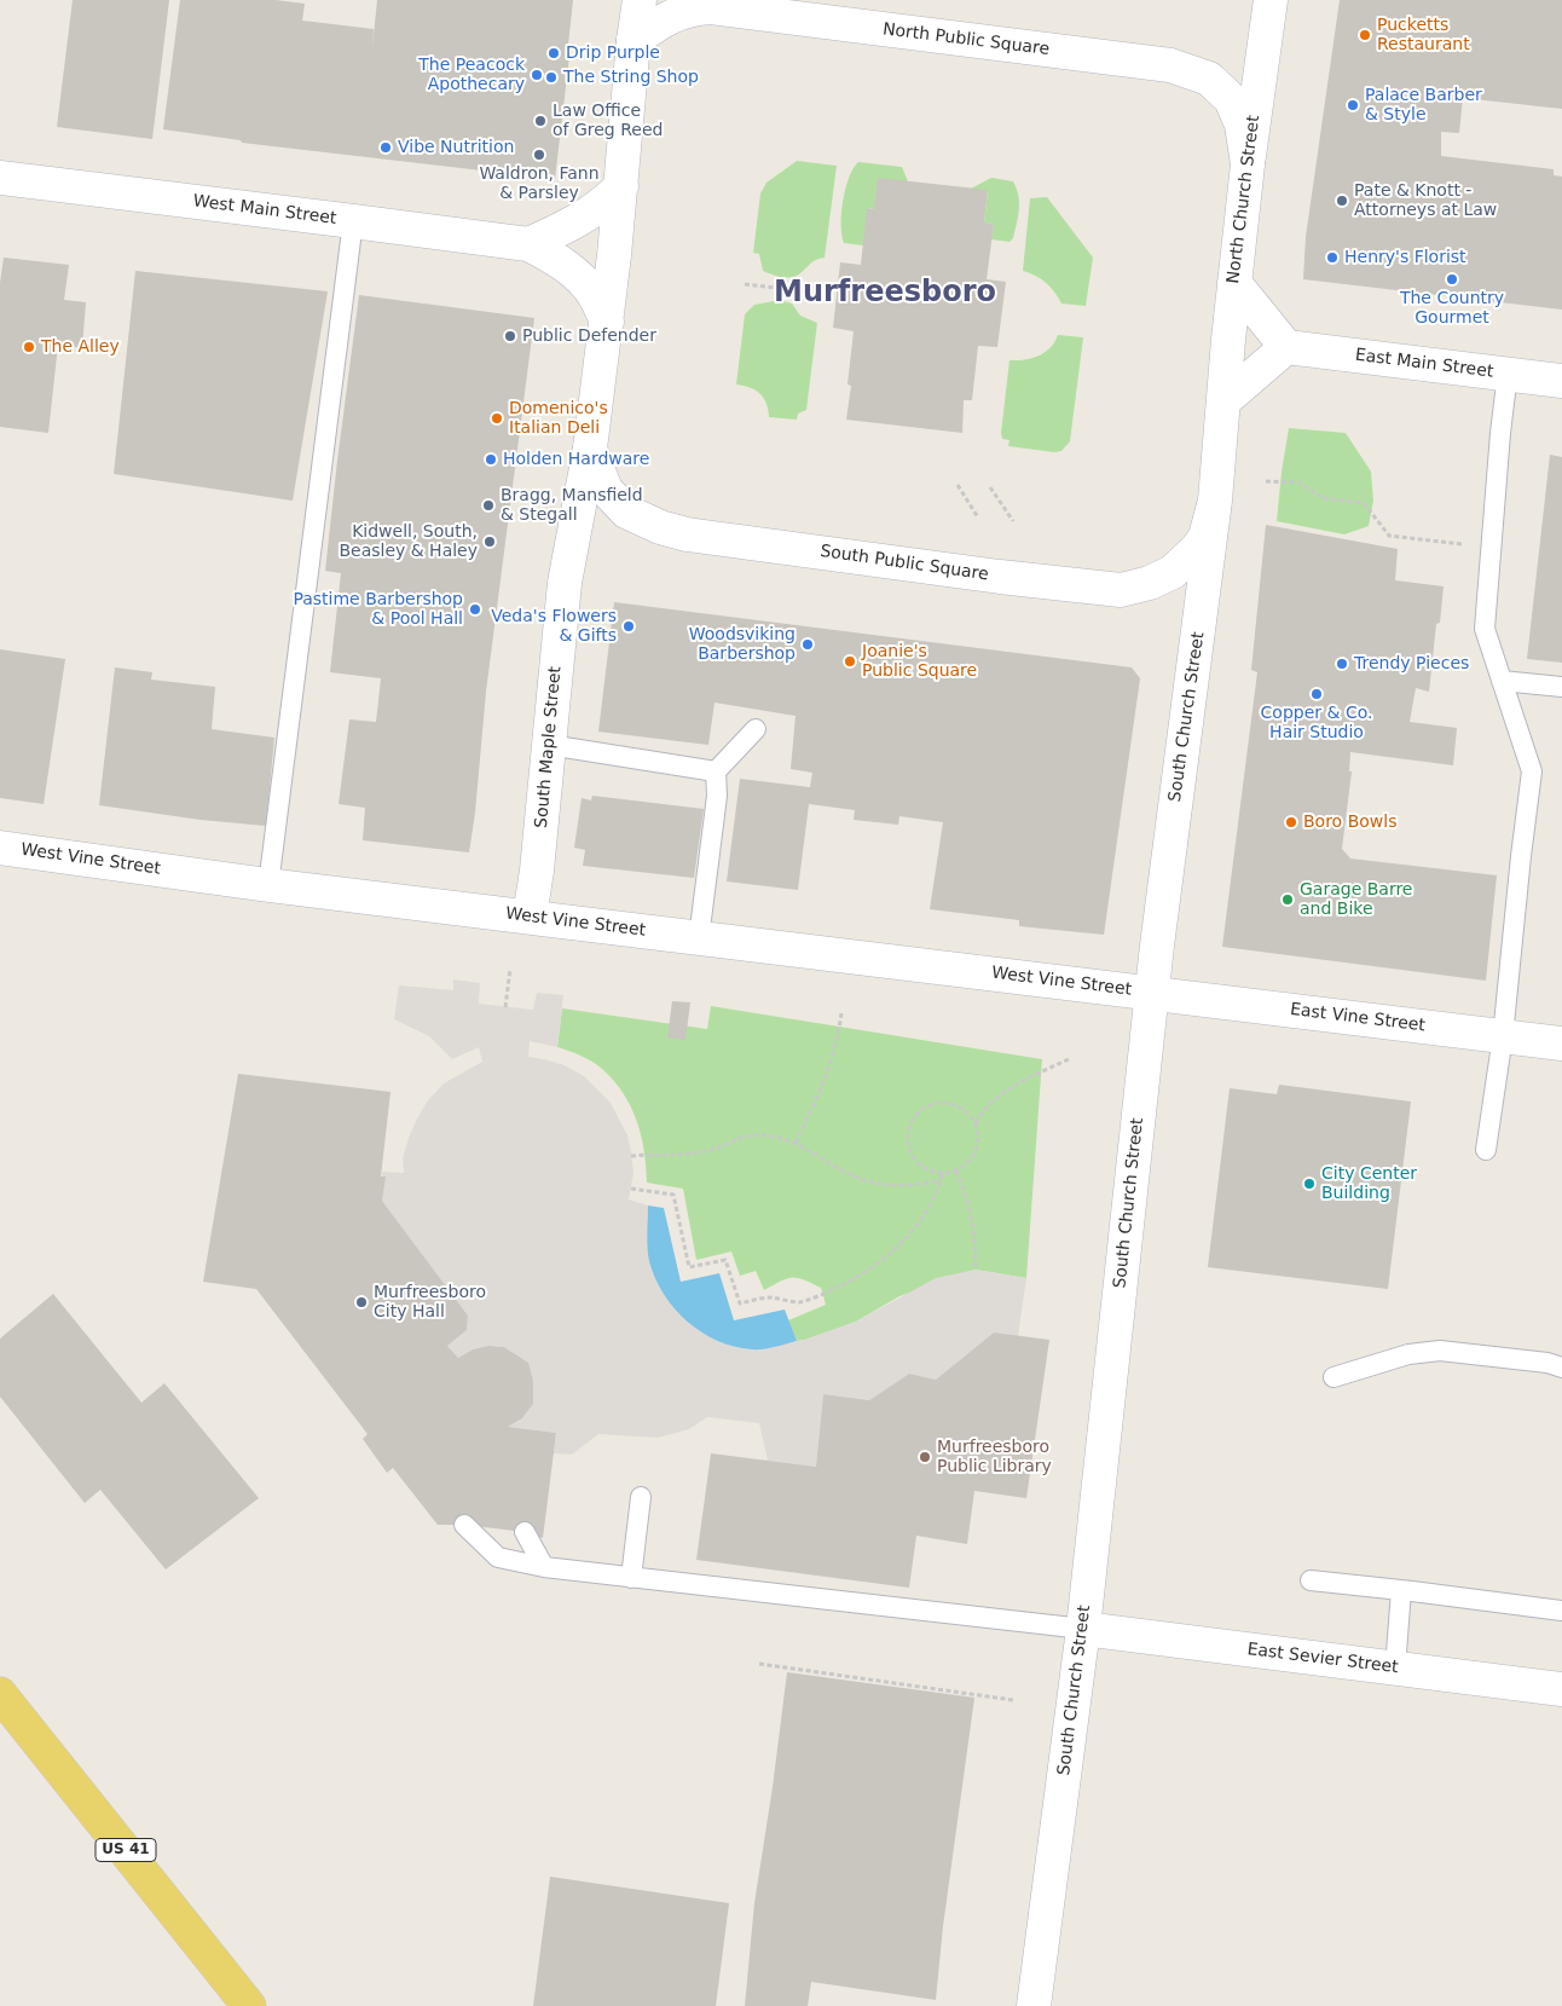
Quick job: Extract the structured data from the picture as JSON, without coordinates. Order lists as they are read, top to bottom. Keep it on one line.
{"streets":{"main road":["US 41"],"street":["North Public Square","North Church Street","West Main Street","East Main Street","South Public Square","South Church Street","South Maple Street","West Vine Street","East Vine Street","East Sevier Street"]},"crossings":[["North Public Square","North Church Street"],["North Public Square","South Maple Street"],["North Church Street","South Church Street"],["West Main Street","South Maple Street"],["South Public Square","South Church Street"],["South Public Square","South Maple Street"],["South Church Street","West Vine Street"],["South Church Street","East Vine Street"],["South Church Street","East Sevier Street"],["South Maple Street","West Vine Street"],["West Vine Street","East Vine Street"]],"districts":["Murfreesboro"],"places":["Pucketts Restaurant","Drip Purple","The Peacock Apothecary","The String Shop","Palace Barber & Style","Law Office of Greg Reed","Vibe Nutrition","Waldron, Fann & Parsley","Pate & Knott - Attorneys at Law","Henry's Florist","The Country Gourmet","Public Defender","The Alley","Domenico's Italian Deli","Holden Hardware","Bragg, Mansfield & Stegall","Kidwell, South, Beasley & Haley","Pastime Barbershop & Pool Hall","Veda's Flowers & Gifts","Woodsviking Barbershop","Joanie's Public Square","Trendy Pieces","Copper & Co. Hair Studio","Boro Bowls","Garage Barre and Bike","City Center Building","Murfreesboro City Hall","Murfreesboro Public Library"]}
